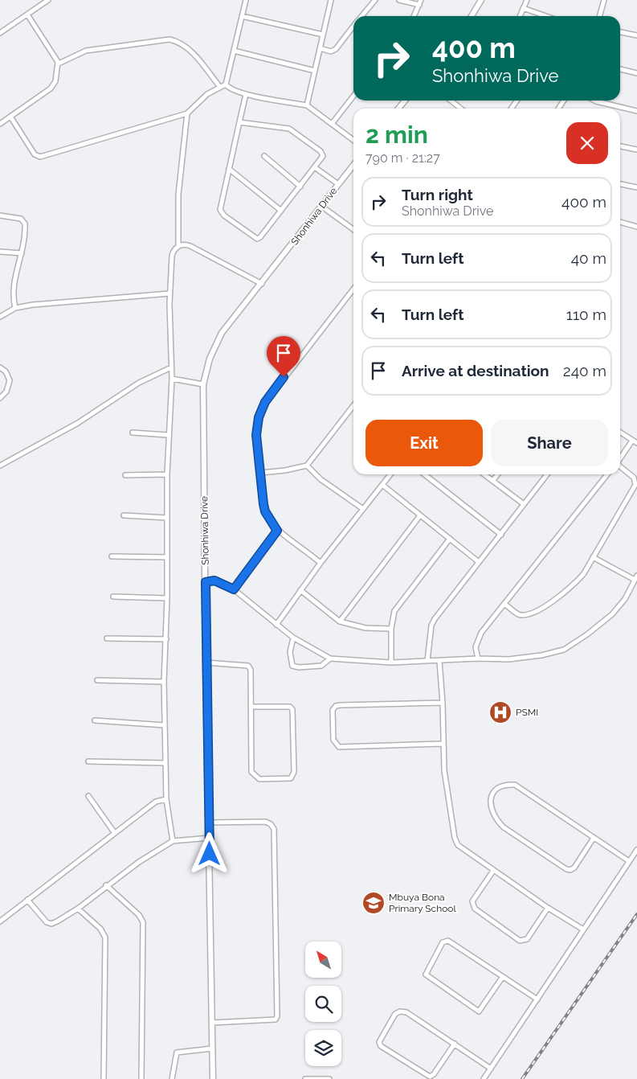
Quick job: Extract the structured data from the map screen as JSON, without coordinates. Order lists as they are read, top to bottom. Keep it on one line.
{"streets":{"street":["Shonhiwa Drive"]},"places":{"hospital":["PSMI"],"school or university":["Mbuya Bona Primary School"]},"north":"top left","page":{"turn":["400 m","Shonhiwa Drive"],"heading":["2 min","790 m · 21:27"],"list":[{"name":"Turn right","note":"Shonhiwa Drive","value":"400 m"},{"name":"Turn left","value":"40 m"},{"name":"Turn left","value":"110 m"},{"name":"Arrive at destination","value":"240 m"}],"buttons":["Exit","Share"]}}
